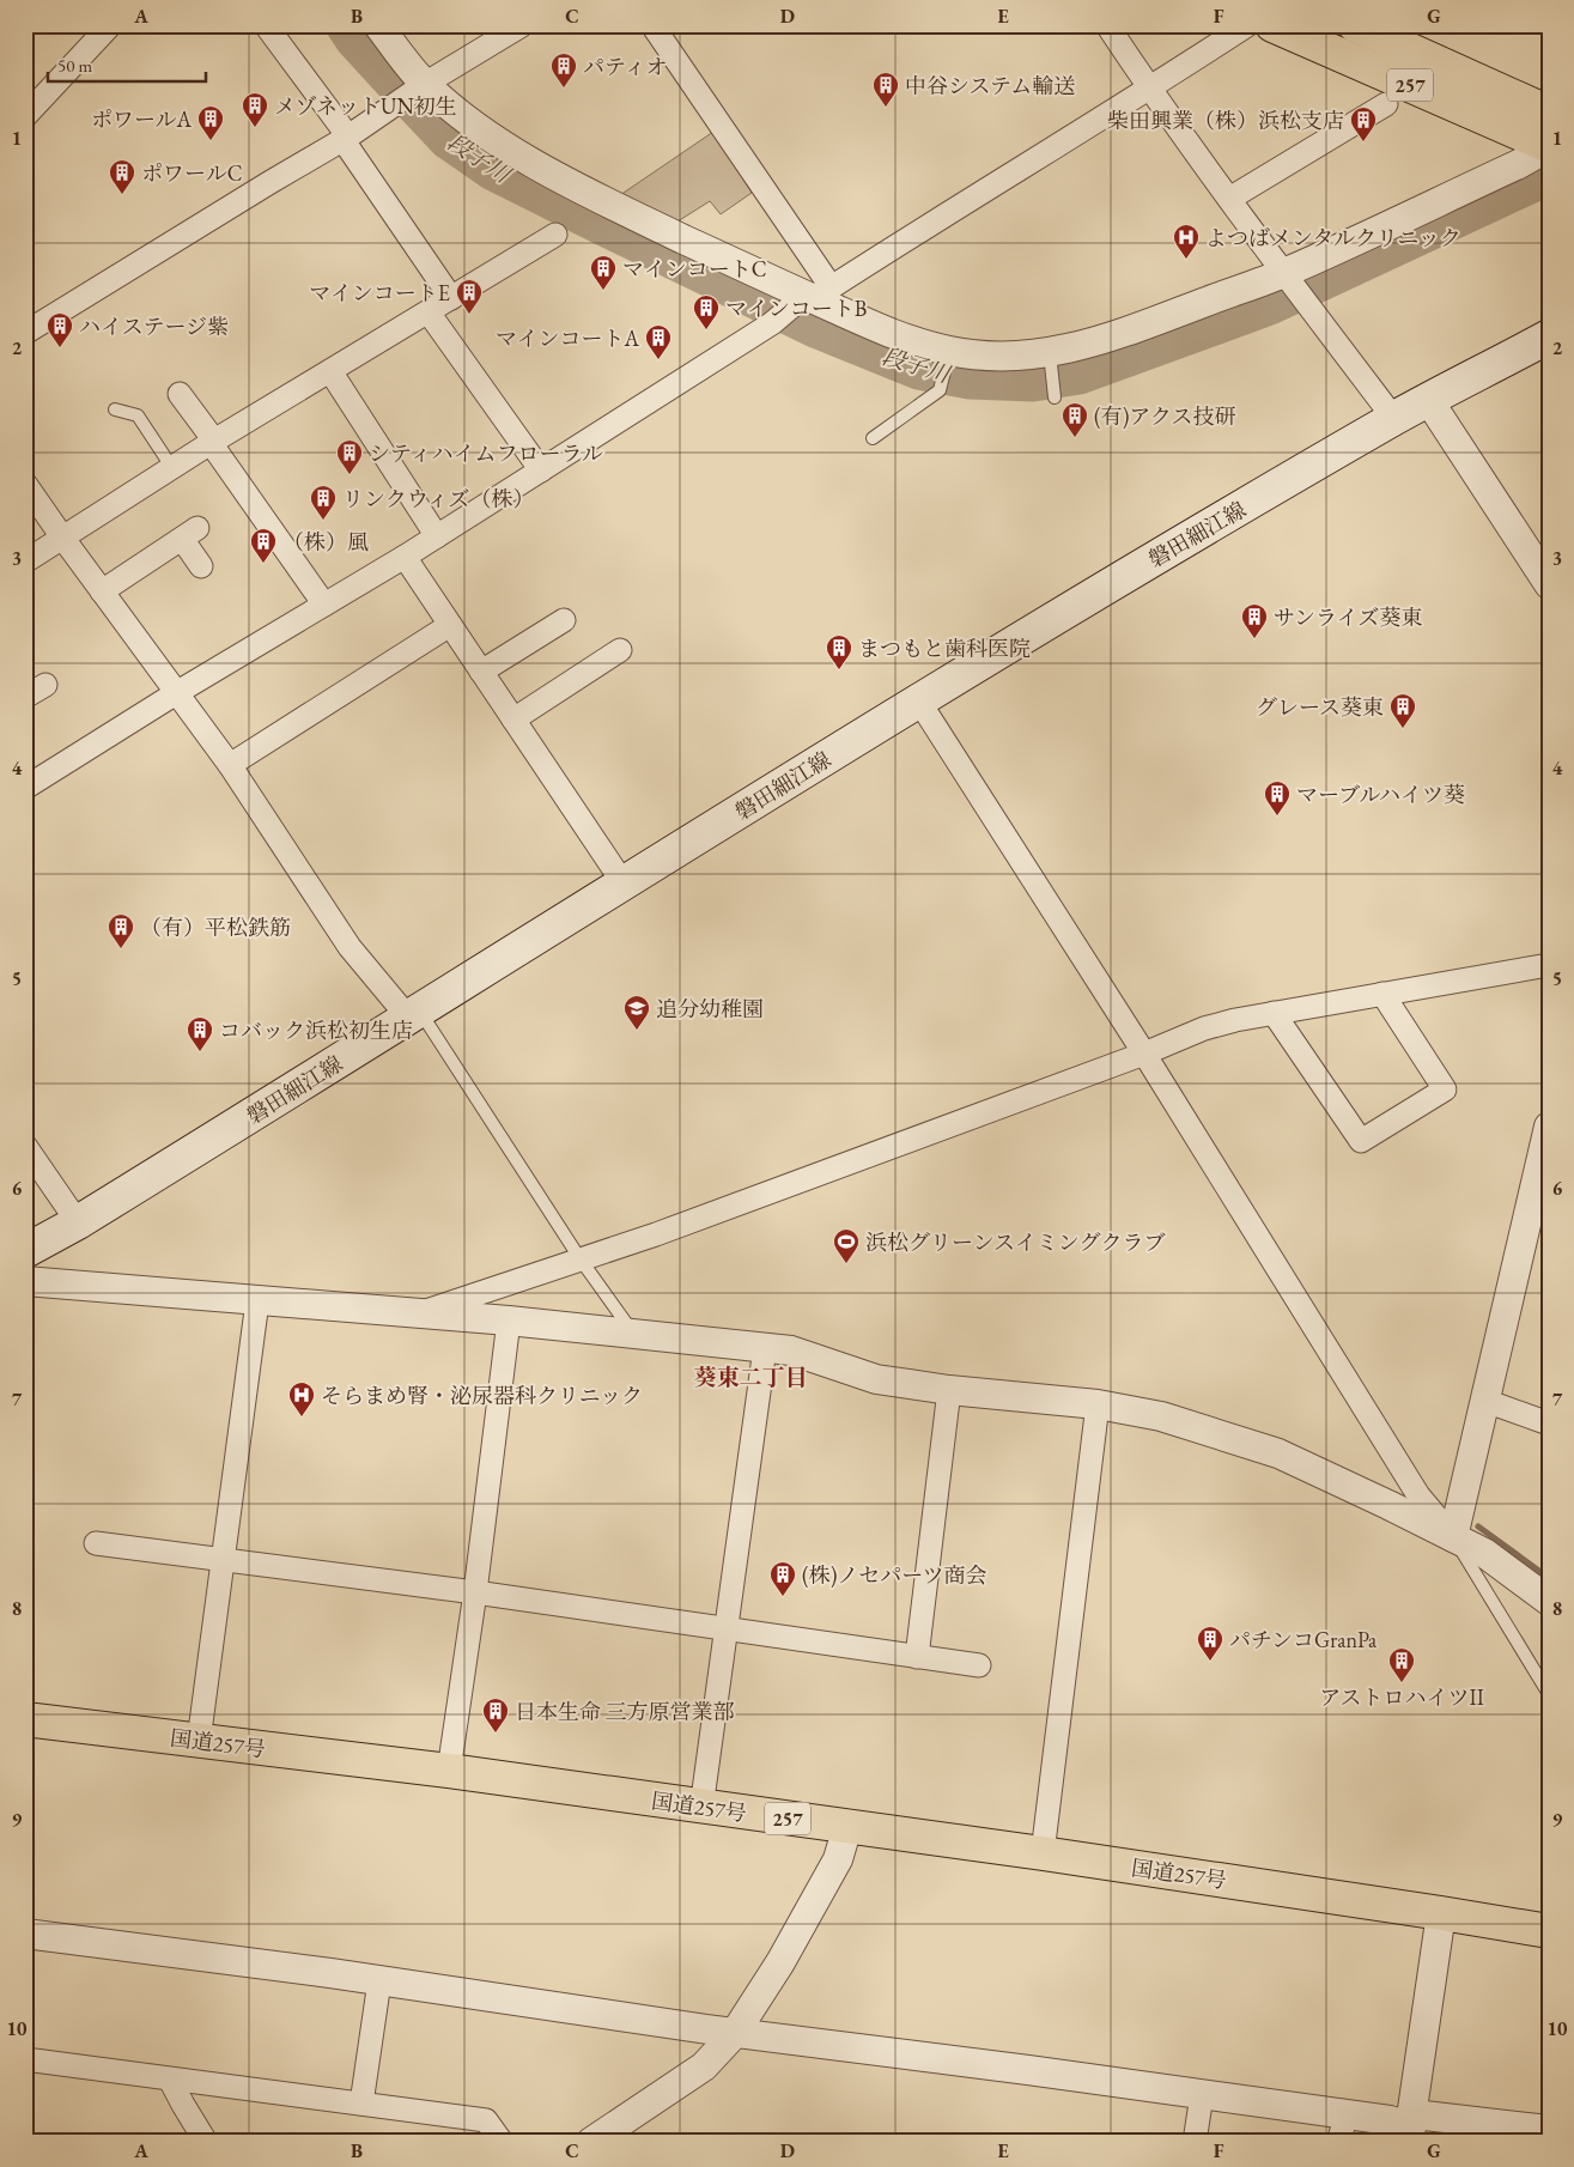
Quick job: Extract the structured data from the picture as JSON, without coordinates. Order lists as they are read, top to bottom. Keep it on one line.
{"streets":{"highway":["257","国道257号"],"main road":["磐田細江線"]},"districts":["葵東二丁目"],"water":["段子川"],"places":{"building":["パティオ","中谷システム輸送","メゾネットUN初生","ポワールA","柴田興業（株）浜松支店","ポワールC","マインコートC","マインコートE","マインコートB","ハイステージ紫","マインコートA","(有)アクス技研","シティハイムフローラル","リンクウィズ（株）","（株）風","サンライズ葵東","まつもと歯科医院","グレース葵東","マーブルハイツ葵","（有）平松鉄筋","コバック浜松初生店","(株)ノセパーツ商会","パチンコGranPa","アストロハイツII","日本生命 三方原営業部"],"hospital":["よつばメンタルクリニック","そらまめ腎・泌尿器科クリニック"],"school or university":["追分幼稚園"],"sports":["浜松グリーンスイミングクラブ"]},"scale_bar":"50 m","grid":{"columns":["A","B","C","D","E","F","G"],"rows":["1","2","3","4","5","6","7","8","9","10"]}}
